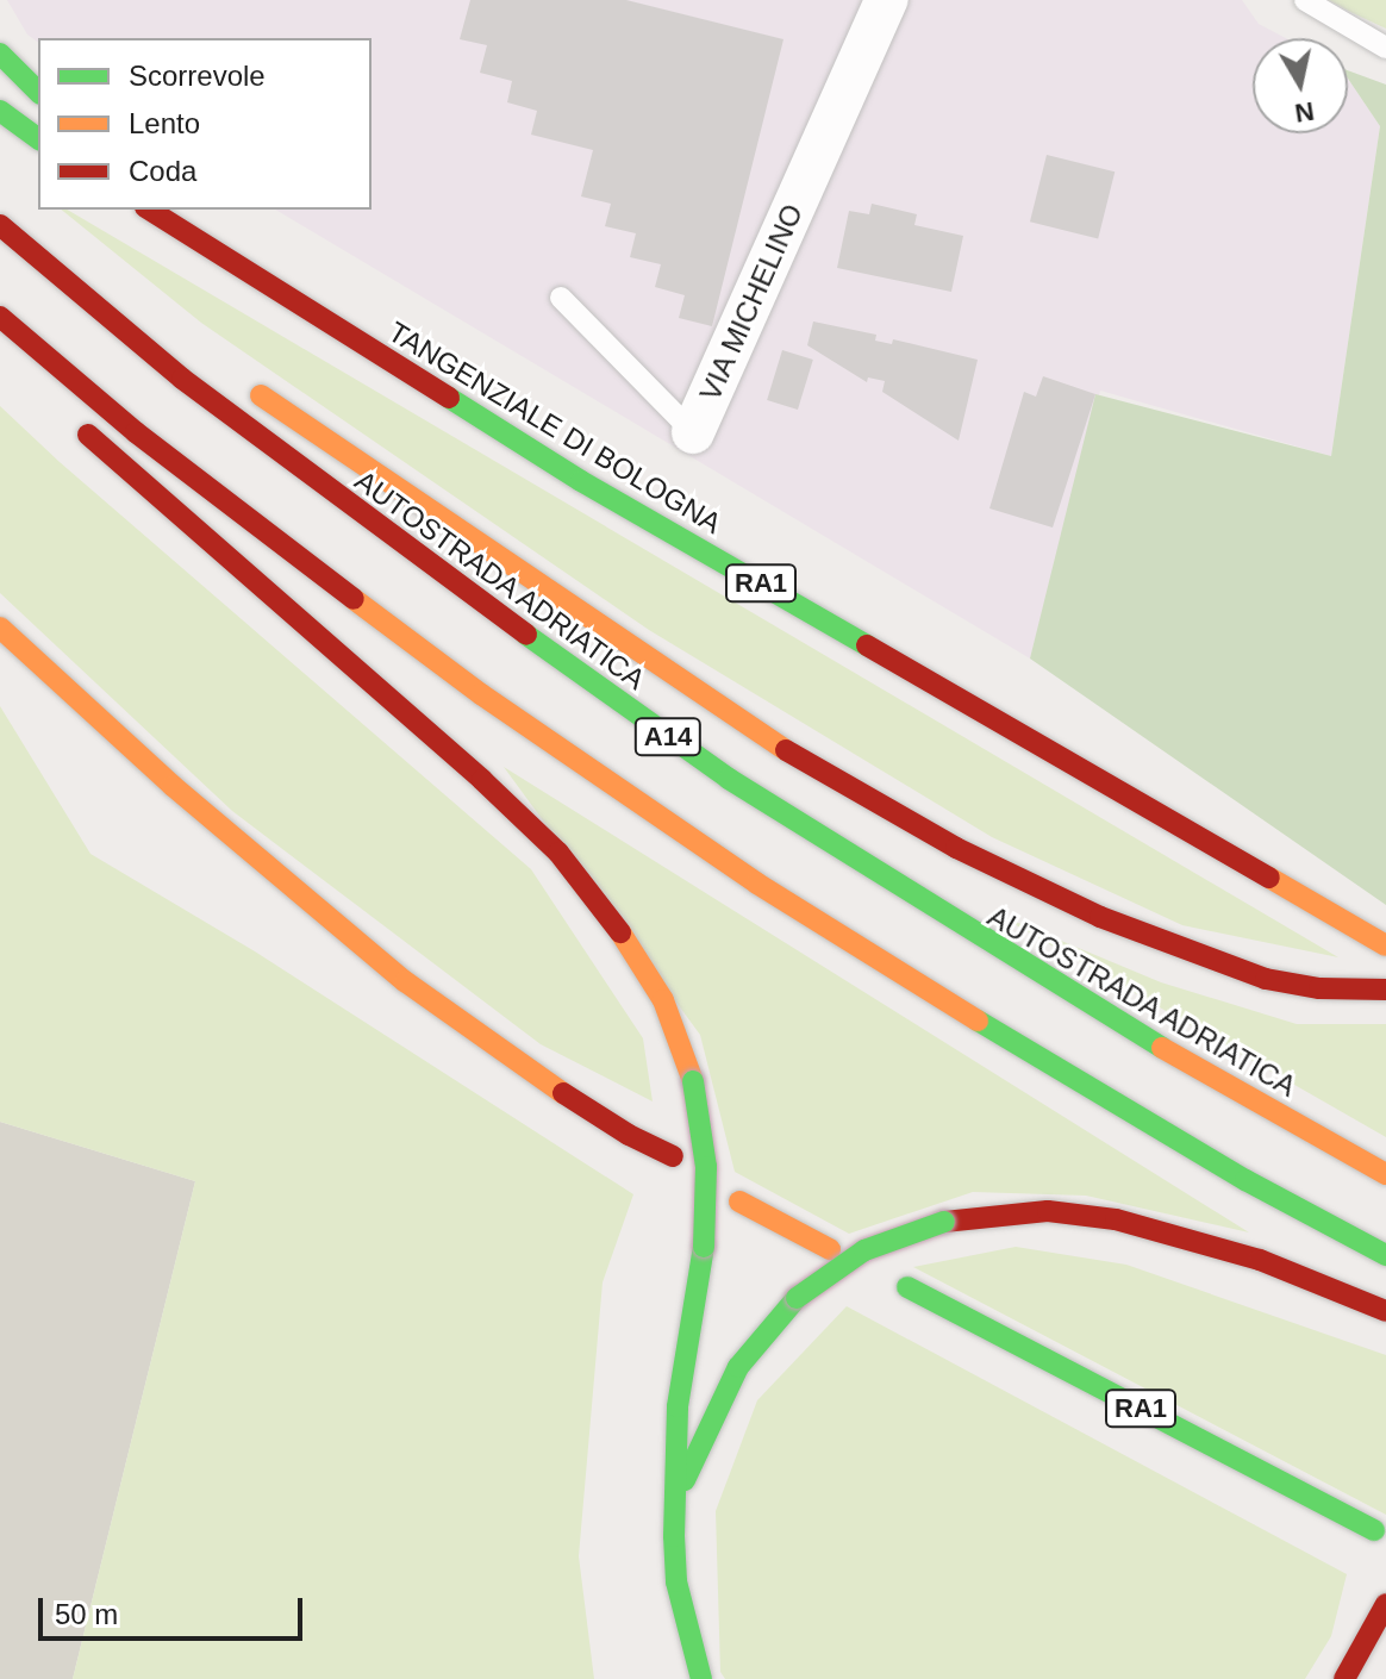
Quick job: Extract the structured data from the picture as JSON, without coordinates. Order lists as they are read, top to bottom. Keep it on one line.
{"streets":{"highway":["TANGENZIALE DI BOLOGNA","AUTOSTRADA ADRIATICA","RA1","A14"],"street":["VIA MICHELINO"]},"legend":["Scorrevole","Lento","Coda"],"scale_bar":"50 m","north":"bottom"}
